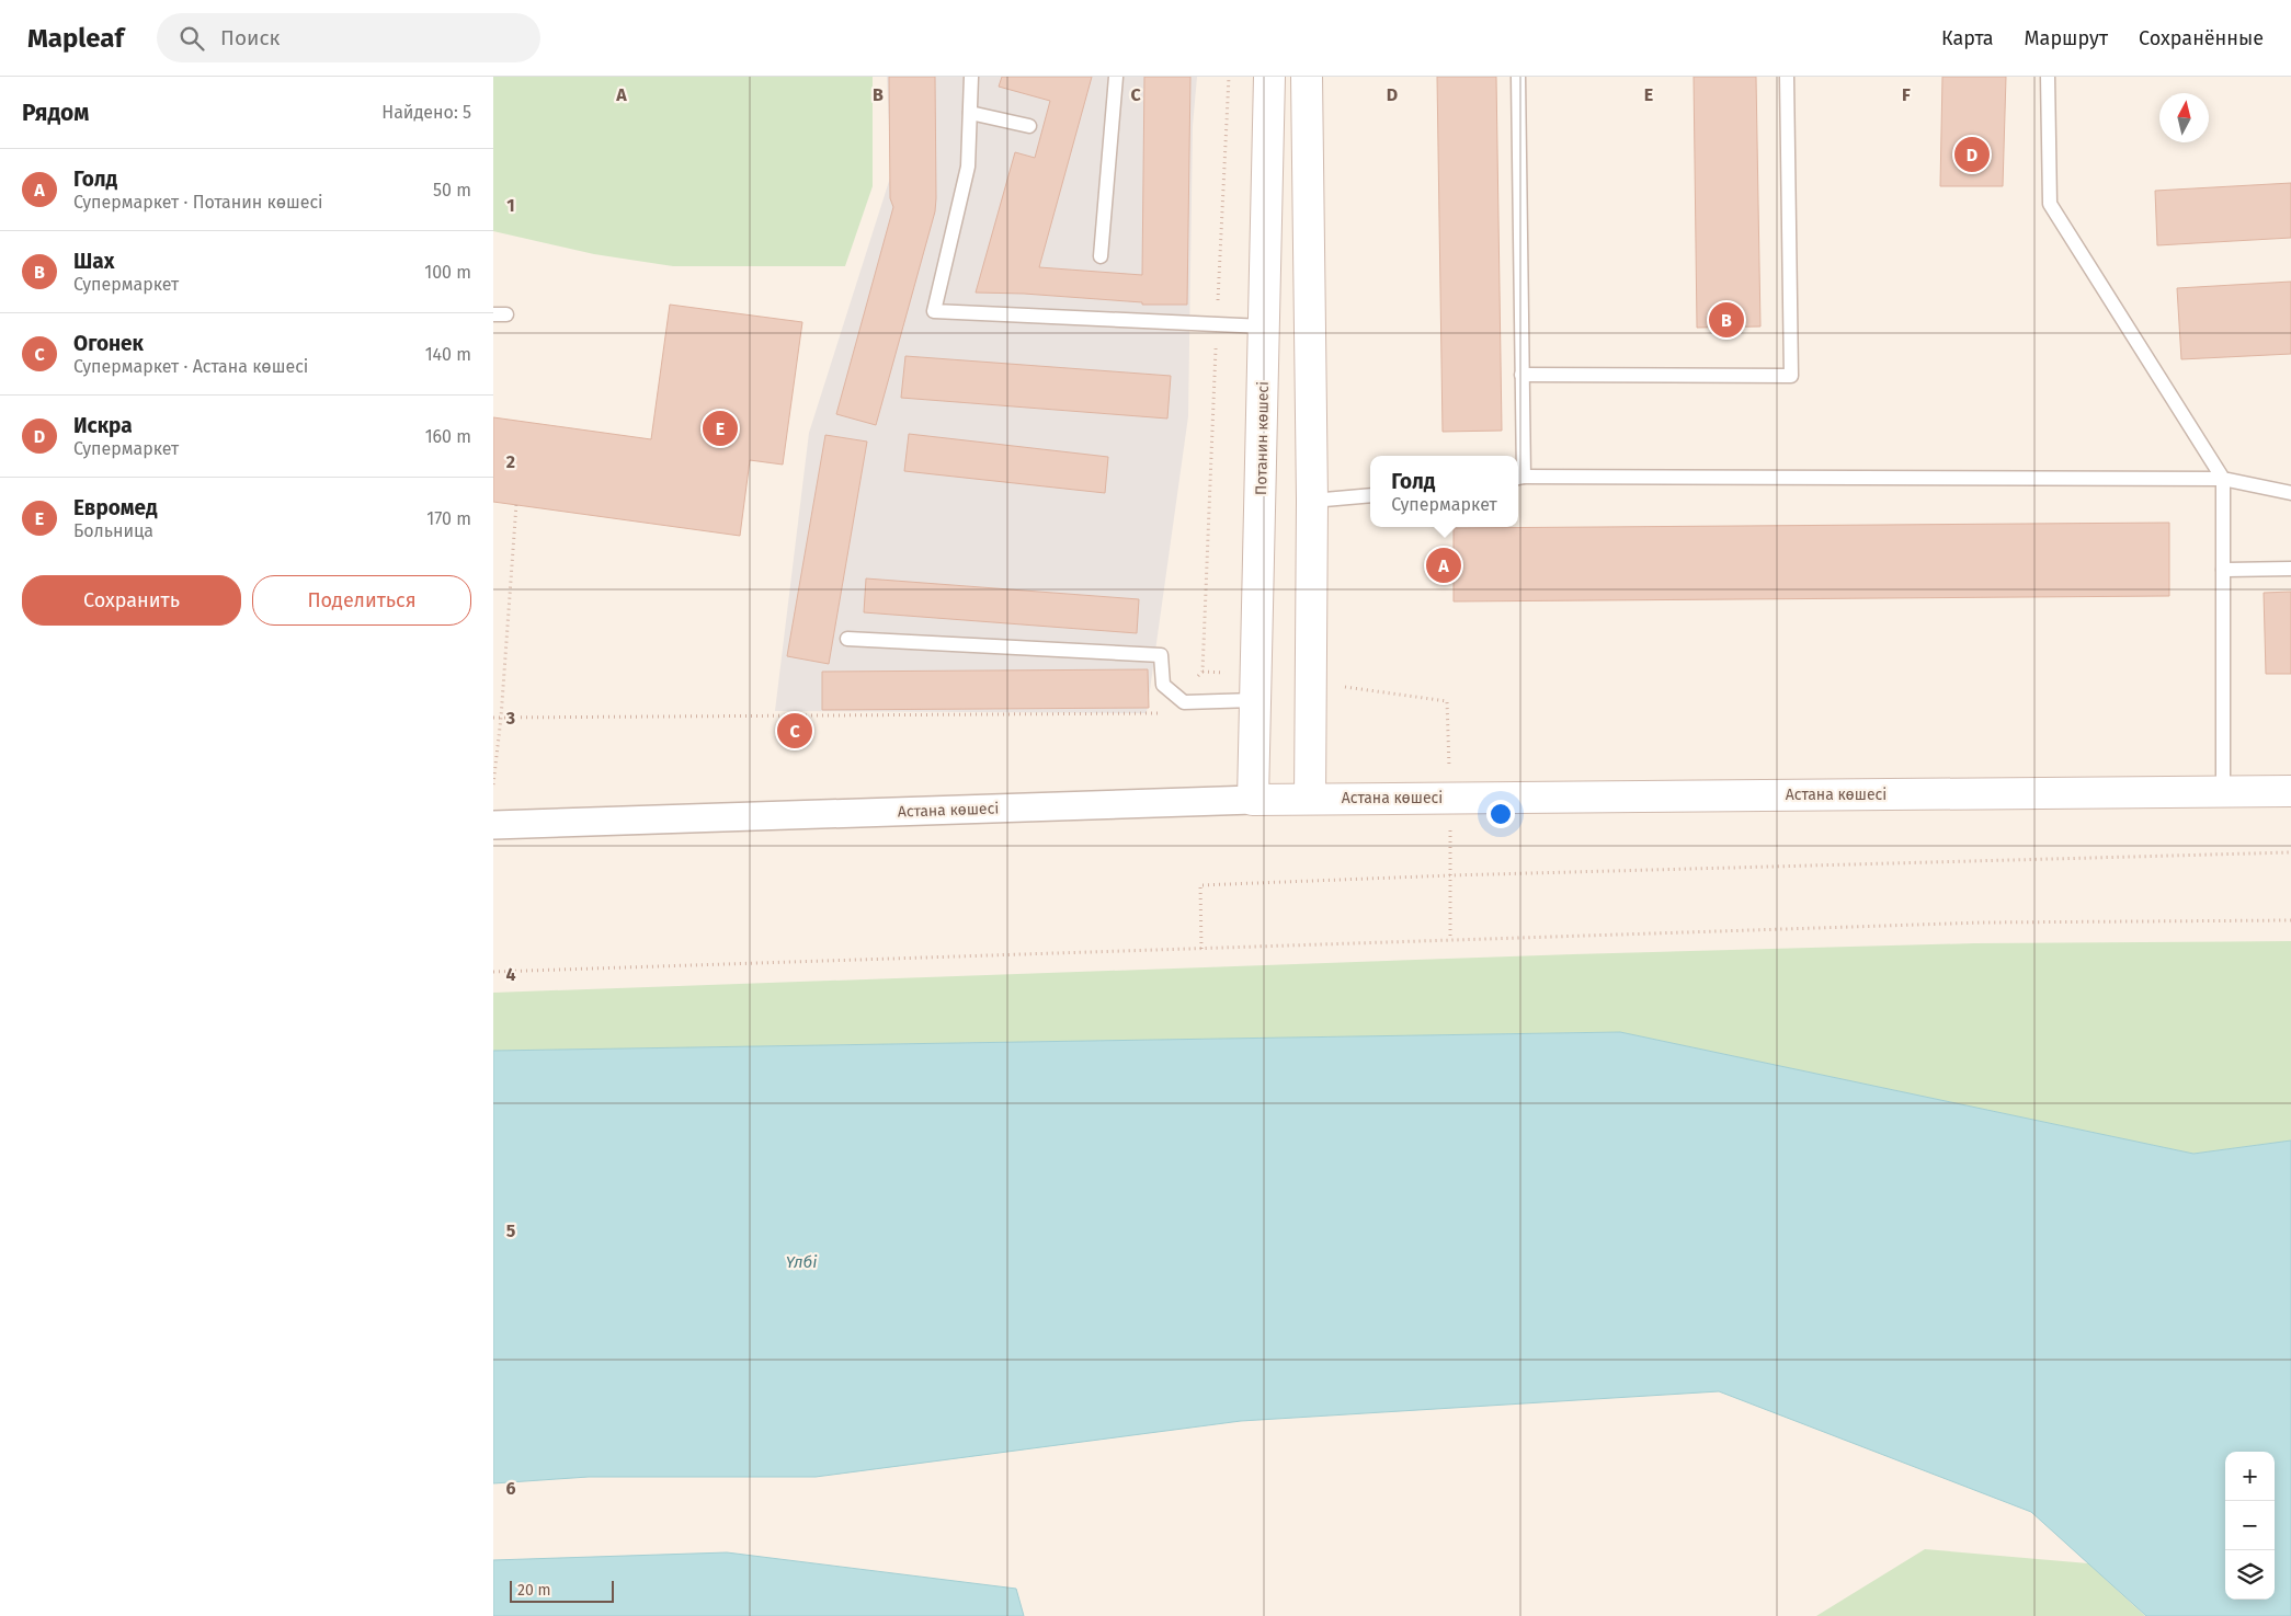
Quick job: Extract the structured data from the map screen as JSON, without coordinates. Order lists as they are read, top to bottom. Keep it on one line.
{"streets":{"main road":["Потанин көшесі","Астана көшесі"]},"crossings":[["Потанин көшесі","Астана көшесі"]],"water":["Үлбі"],"scale_bar":"20 m","north":"top","page":{"header":"Mapleaf","search":"Поиск","nav":["Карта","Маршрут","Сохранённые"],"heading":["Рядом","Найдено: 5"],"pins":["D","B","E","A","C"],"list":[{"mark":"A","name":"Голд","note":"Супермаркет · Потанин көшесі","value":"50 m"},{"mark":"B","name":"Шах","note":"Супермаркет","value":"100 m"},{"mark":"C","name":"Огонек","note":"Супермаркет · Астана көшесі","value":"140 m"},{"mark":"D","name":"Искра","note":"Супермаркет","value":"160 m"},{"mark":"E","name":"Евромед","note":"Больница","value":"170 m"}],"popup":["Голд","Супермаркет"],"buttons":["Сохранить","Поделиться"],"map_buttons":["+","−"],"scale":"20 m"},"grid":{"columns":["A","B","C","D","E","F"],"rows":["1","2","3","4","5","6"]}}
